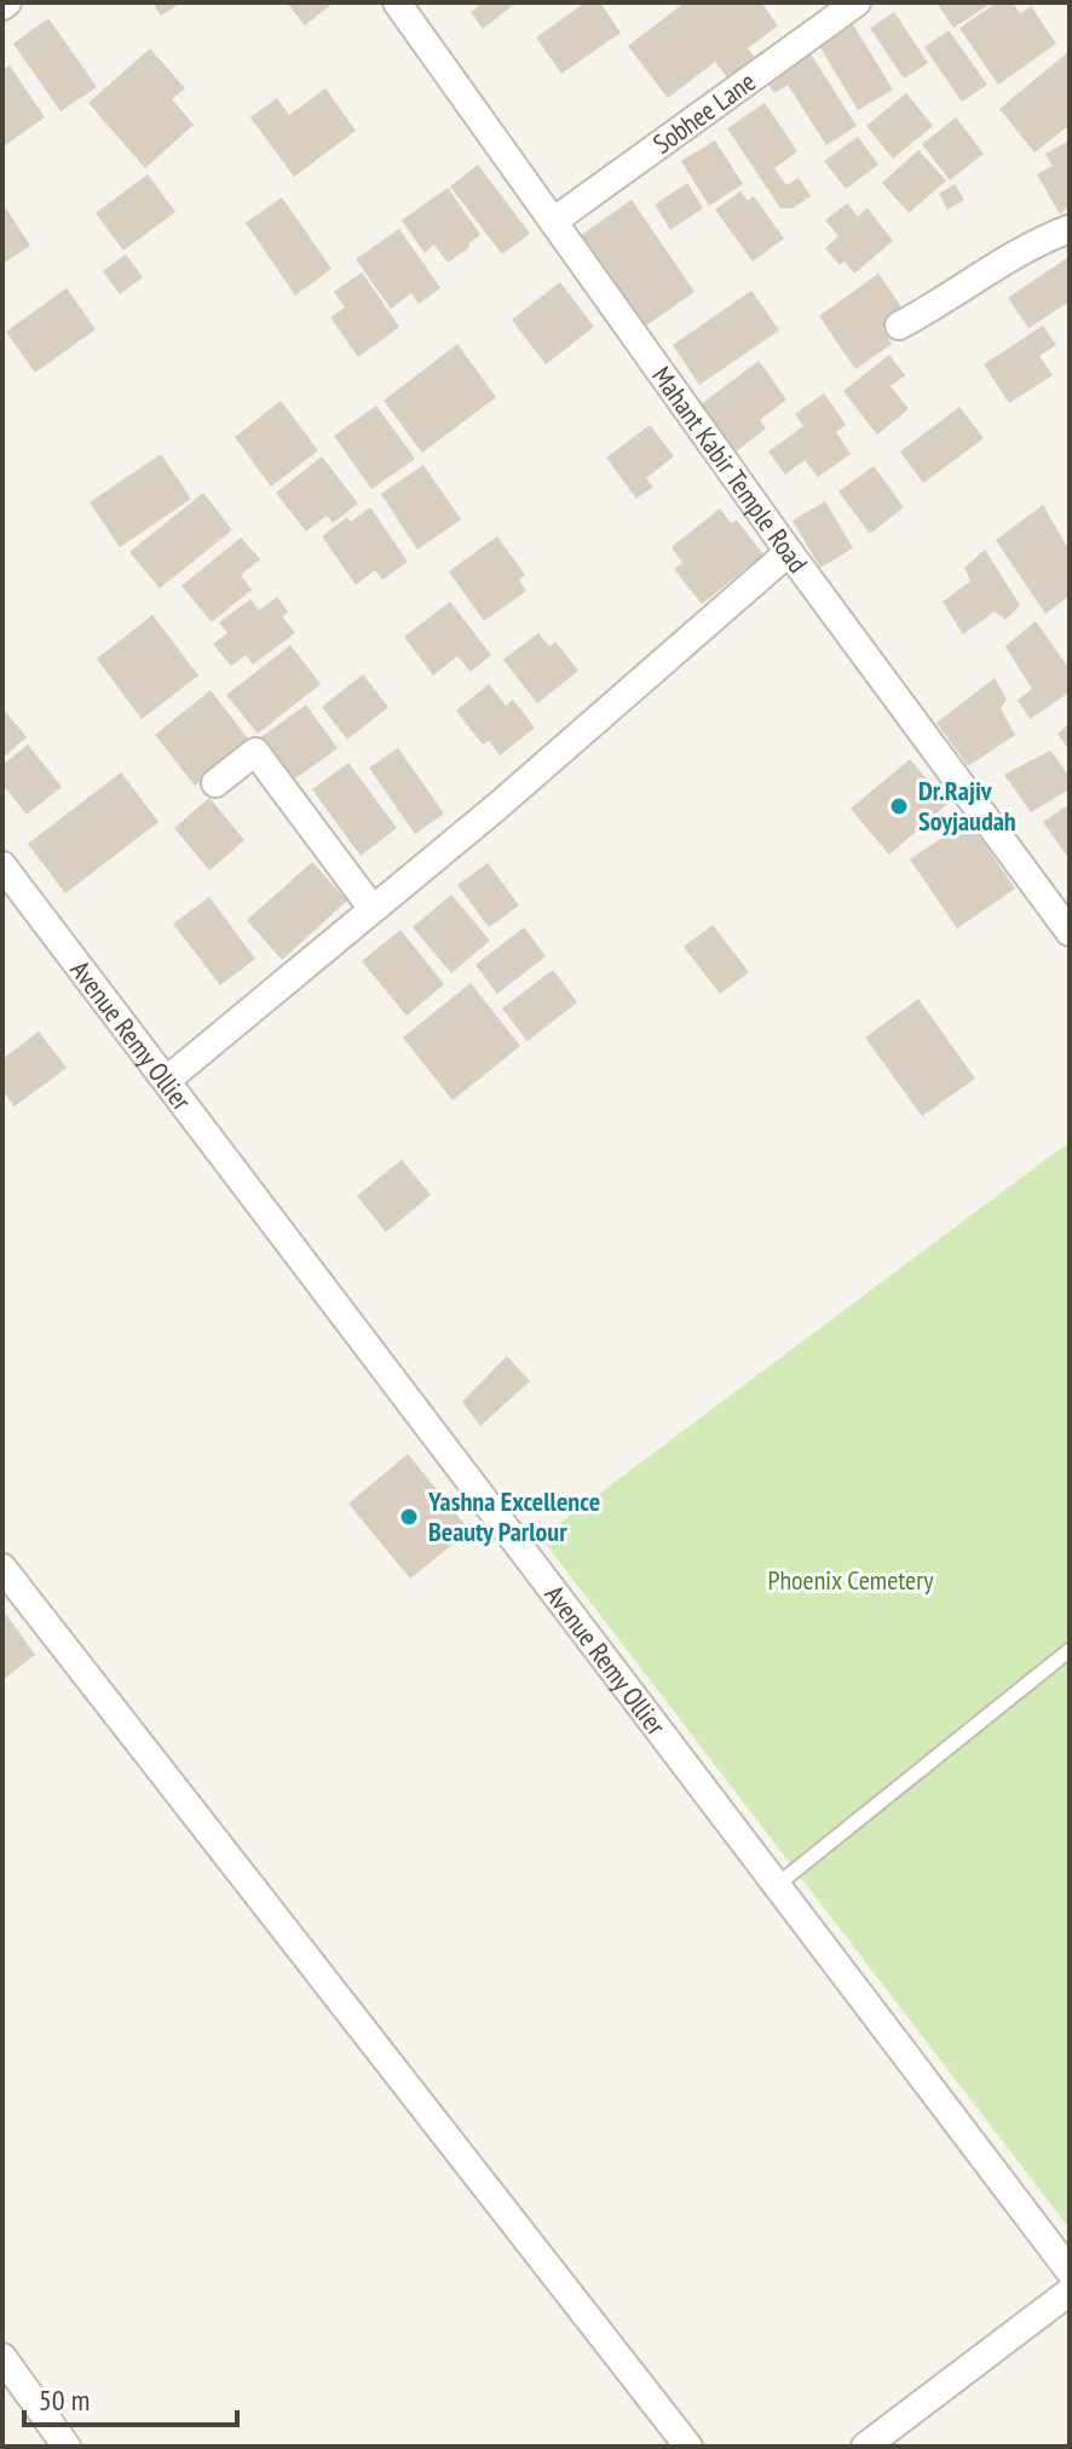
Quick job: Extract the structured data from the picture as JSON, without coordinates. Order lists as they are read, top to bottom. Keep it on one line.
{"streets":{"street":["Sobhee Lane","Mahant Kabir Temple Road","Avenue Remy Ollier"]},"crossings":[["Sobhee Lane","Mahant Kabir Temple Road"]],"parks":["Phoenix Cemetery"],"places":["Dr.Rajiv Soyjaudah","Yashna Excellence Beauty Parlour"],"scale_bar":"50 m"}
